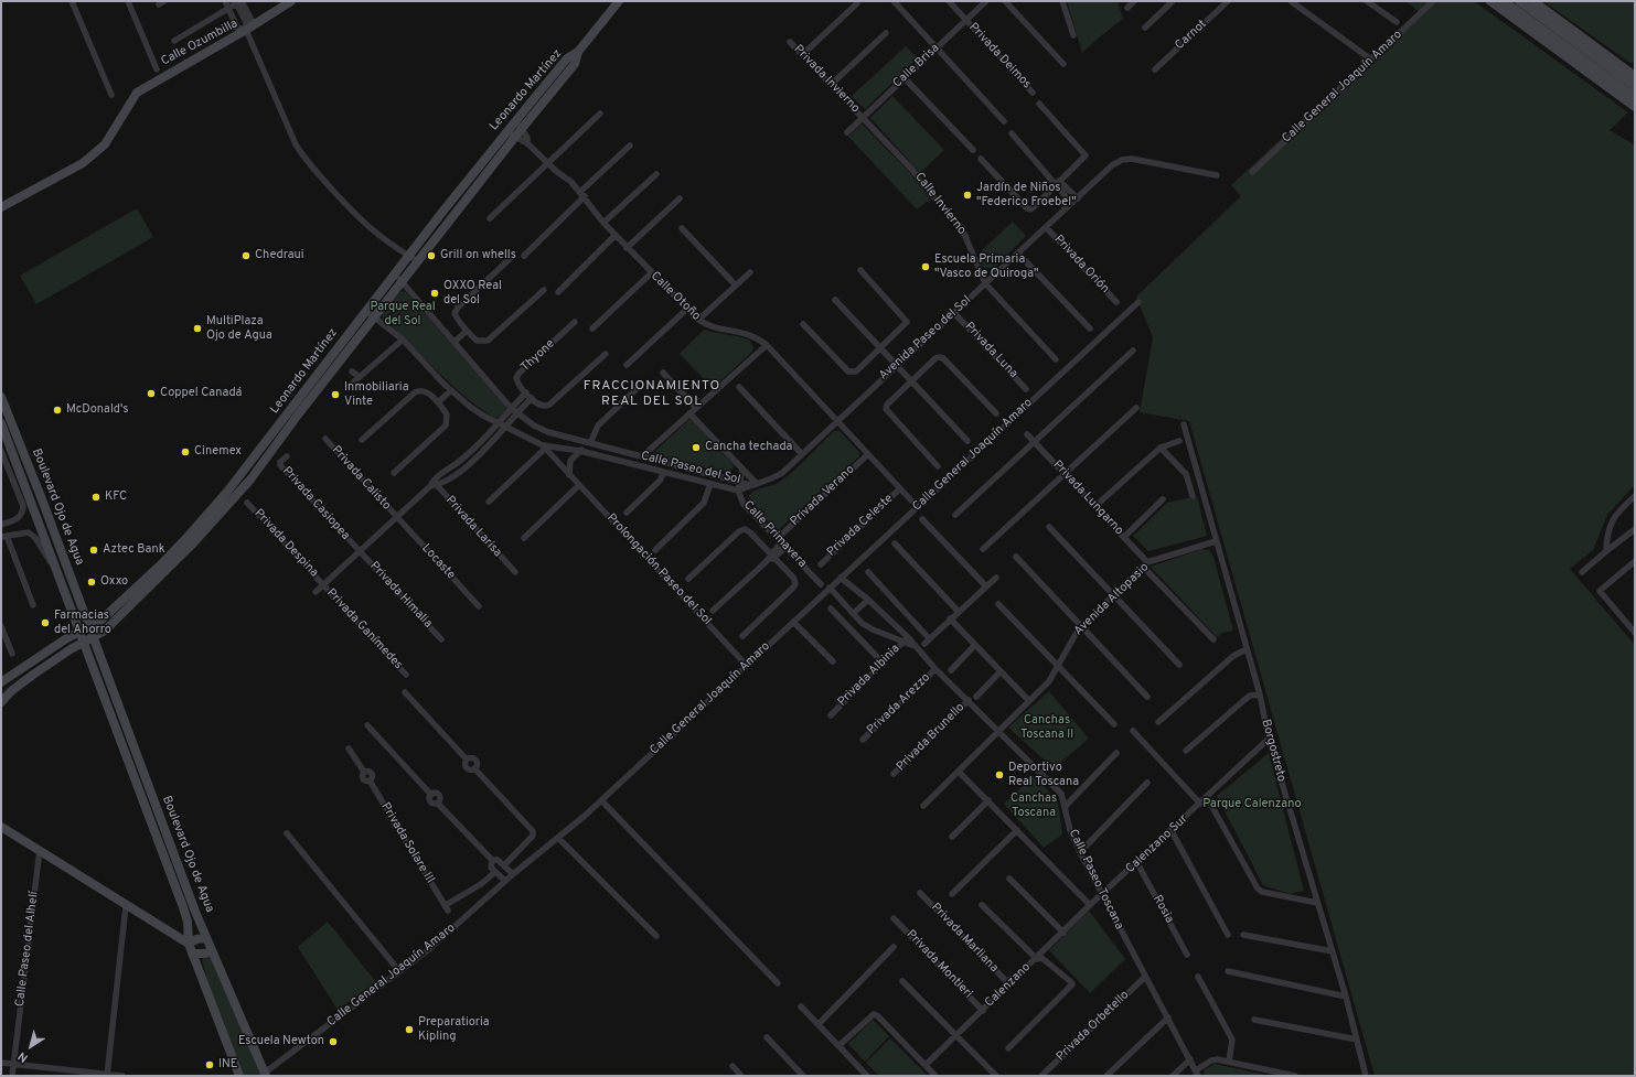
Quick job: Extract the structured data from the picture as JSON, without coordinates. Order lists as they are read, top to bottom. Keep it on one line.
{"streets":{"main road":["Calle Ozumbilla","Leonardo Martínez","Boulevard Ojo de Agua"],"street":["Carnot","Privada Deimos","Calle Brisa","Privada Invierno","Calle General Joaquín Amaro","Calle Invierno","Privada Orión","Calle Otoño","Avenida Paseo del Sol","Privada Luna","Thyone","Calle Paseo del Sol","Privada Calisto","Privada Verano","Privada Lungarno","Privada Casiopea","Privada Celeste","Privada Larisa","Calle Primavera","Privada Despina","Locaste","Prolongación Paseo del Sol","Privada Himalia","Avenida Altopasio","Privada Ganímedes","Privada Albinia","Privada Arezzo","Privada Brunello","Borgostreto","Privada Solare III","Calenzano Sur","Calle Paseo Toscana","Rosia","Privada Marliana","Calle Paseo del Alhelí","Privada Montieri","Calenzano","Privada Orbetello"]},"crossings":[["Calle Ozumbilla","Leonardo Martínez"],["Privada Deimos","Calle Brisa"],["Calle Brisa","Privada Invierno"],["Calle Brisa","Calle Invierno"],["Privada Invierno","Calle Invierno"],["Calle General Joaquín Amaro","Boulevard Ojo de Agua"],["Calle General Joaquín Amaro","Prolongación Paseo del Sol"],["Calle General Joaquín Amaro","Calle Paseo Toscana"],["Leonardo Martínez","Calle Otoño"],["Leonardo Martínez","Calle Paseo del Sol"],["Leonardo Martínez","Boulevard Ojo de Agua"],["Calle Invierno","Avenida Paseo del Sol"],["Privada Orión","Avenida Paseo del Sol"],["Calle Otoño","Avenida Paseo del Sol"],["Calle Otoño","Privada Verano"],["Calle Otoño","Privada Celeste"],["Avenida Paseo del Sol","Privada Luna"],["Avenida Paseo del Sol","Calle Paseo del Sol"],["Calle Paseo del Sol","Calle Primavera"],["Calle Paseo del Sol","Prolongación Paseo del Sol"],["Privada Calisto","Locaste"],["Privada Verano","Calle Primavera"],["Privada Lungarno","Avenida Altopasio"],["Privada Casiopea","Privada Himalia"],["Privada Despina","Privada Ganímedes"],["Avenida Altopasio","Borgostreto"],["Avenida Altopasio","Calle Paseo Toscana"],["Privada Albinia","Calle Paseo Toscana"],["Privada Arezzo","Calle Paseo Toscana"],["Privada Brunello","Calle Paseo Toscana"],["Borgostreto","Calenzano Sur"],["Calenzano Sur","Calle Paseo Toscana"],["Calenzano Sur","Rosia"],["Calenzano Sur","Calenzano"],["Calle Paseo Toscana","Privada Orbetello"],["Privada Marliana","Calenzano"],["Privada Montieri","Calenzano"]],"districts":["FRACCIONAMIENTO REAL DEL SOL"],"parks":["Parque Real del Sol","Canchas Toscana ll","Canchas Toscana","Parque Calenzano"],"places":["Jardín de Niños \"Federico Froebel\"","Chedraui","Grill on whells","Escuela Primaria \"Vasco de Quiroga\"","OXXO Real del Sol","MultiPlaza Ojo de Agua","Coppel Canadá","Inmobiliaria Vinte","McDonald's","Cancha techada","Cinemex","KFC","Aztec Bank","Oxxo","Farmacias del Ahorro","Deportivo Real Toscana","Preparatioria Kipling","Escuela Newton","INE"],"north":"bottom left"}
